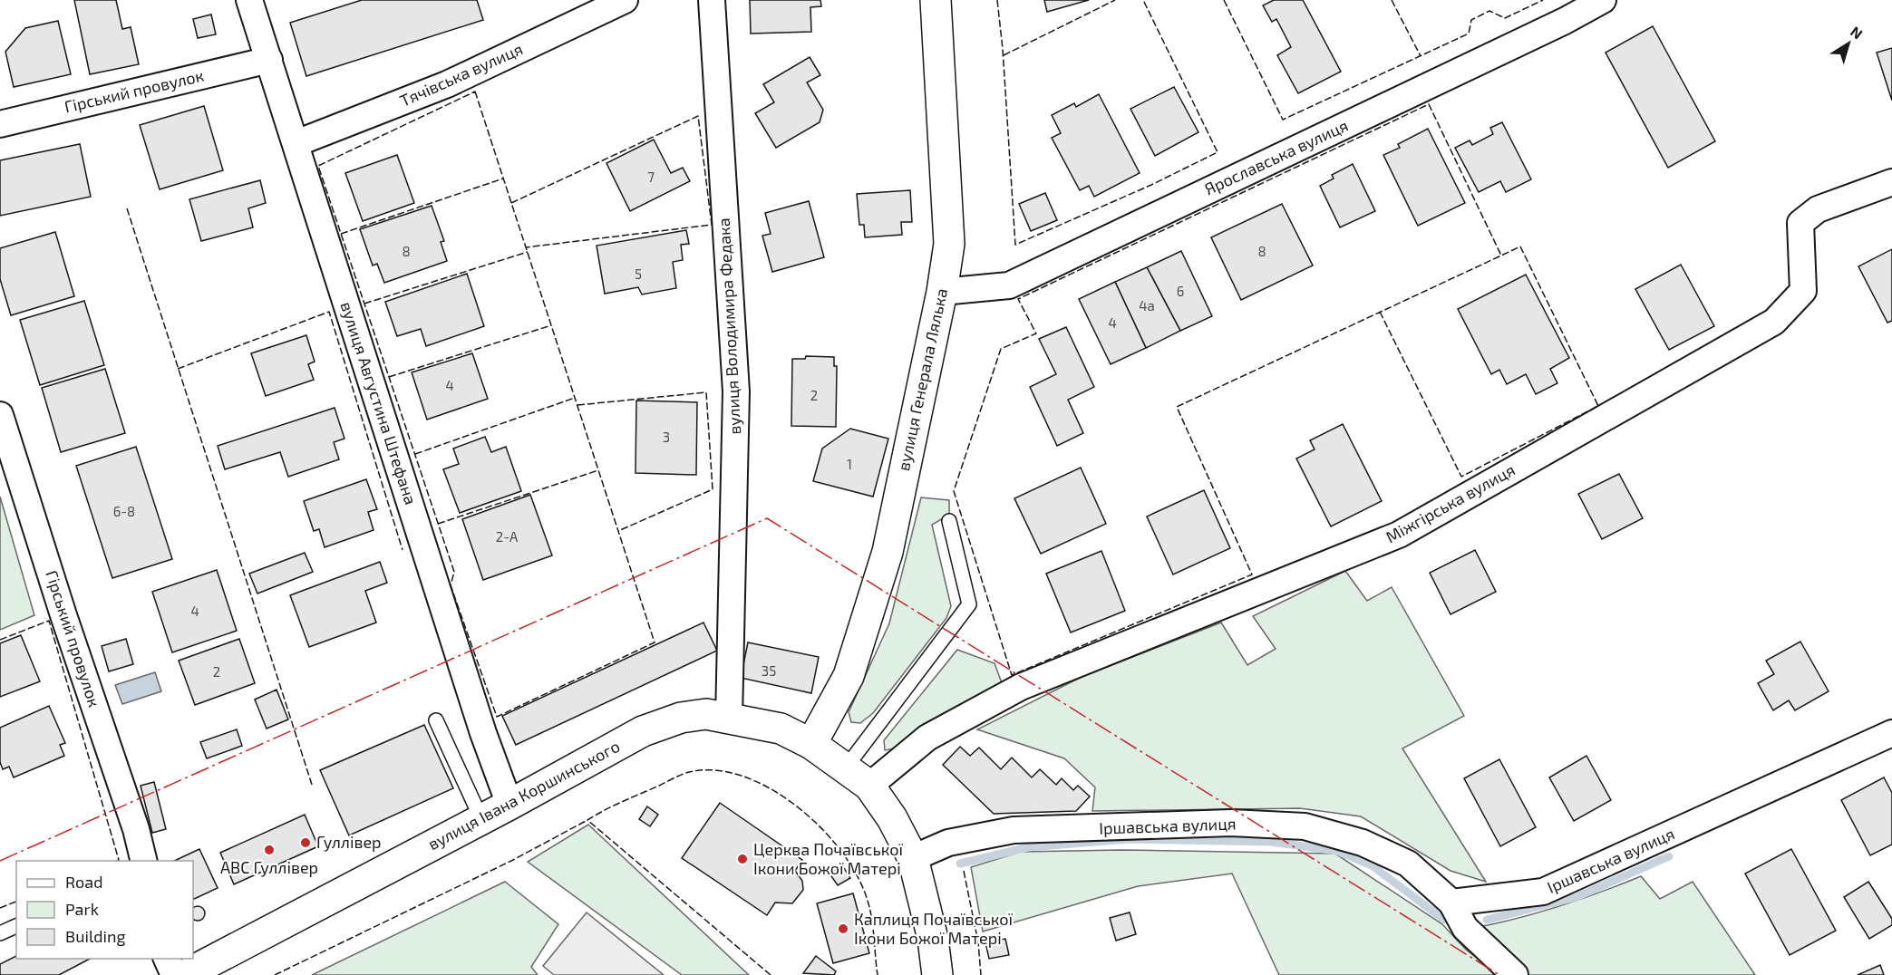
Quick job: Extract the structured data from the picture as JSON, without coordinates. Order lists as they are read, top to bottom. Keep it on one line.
{"streets":{"street":["Тячівська вулиця","Гірський провулок","Ярославська вулиця","вулиця Володимира Федака","вулиця Генерала Лялька","вулиця Августина Штефана","Міжгірська вулиця","вулиця Івана Коршинського","Іршавська вулиця"]},"crossings":[["Тячівська вулиця","вулиця Августина Штефана"],["Гірський провулок","вулиця Августина Штефана"],["Ярославська вулиця","вулиця Генерала Лялька"],["вулиця Володимира Федака","вулиця Івана Коршинського"],["вулиця Генерала Лялька","вулиця Івана Коршинського"],["вулиця Августина Штефана","вулиця Івана Коршинського"],["Міжгірська вулиця","вулиця Івана Коршинського"],["вулиця Івана Коршинського","Іршавська вулиця"]],"places":["Гуллівер","АВС Гуллівер","Церква Почаївської Ікони Божої Матері","Каплиця Почаївської Ікони Божої Матері"],"house_numbers":["7","8","8","5","6","4а","4","4","2","3","1","6-8","2-А","4","35","2"],"legend":["Road","Park","Building"],"north":"top right"}
